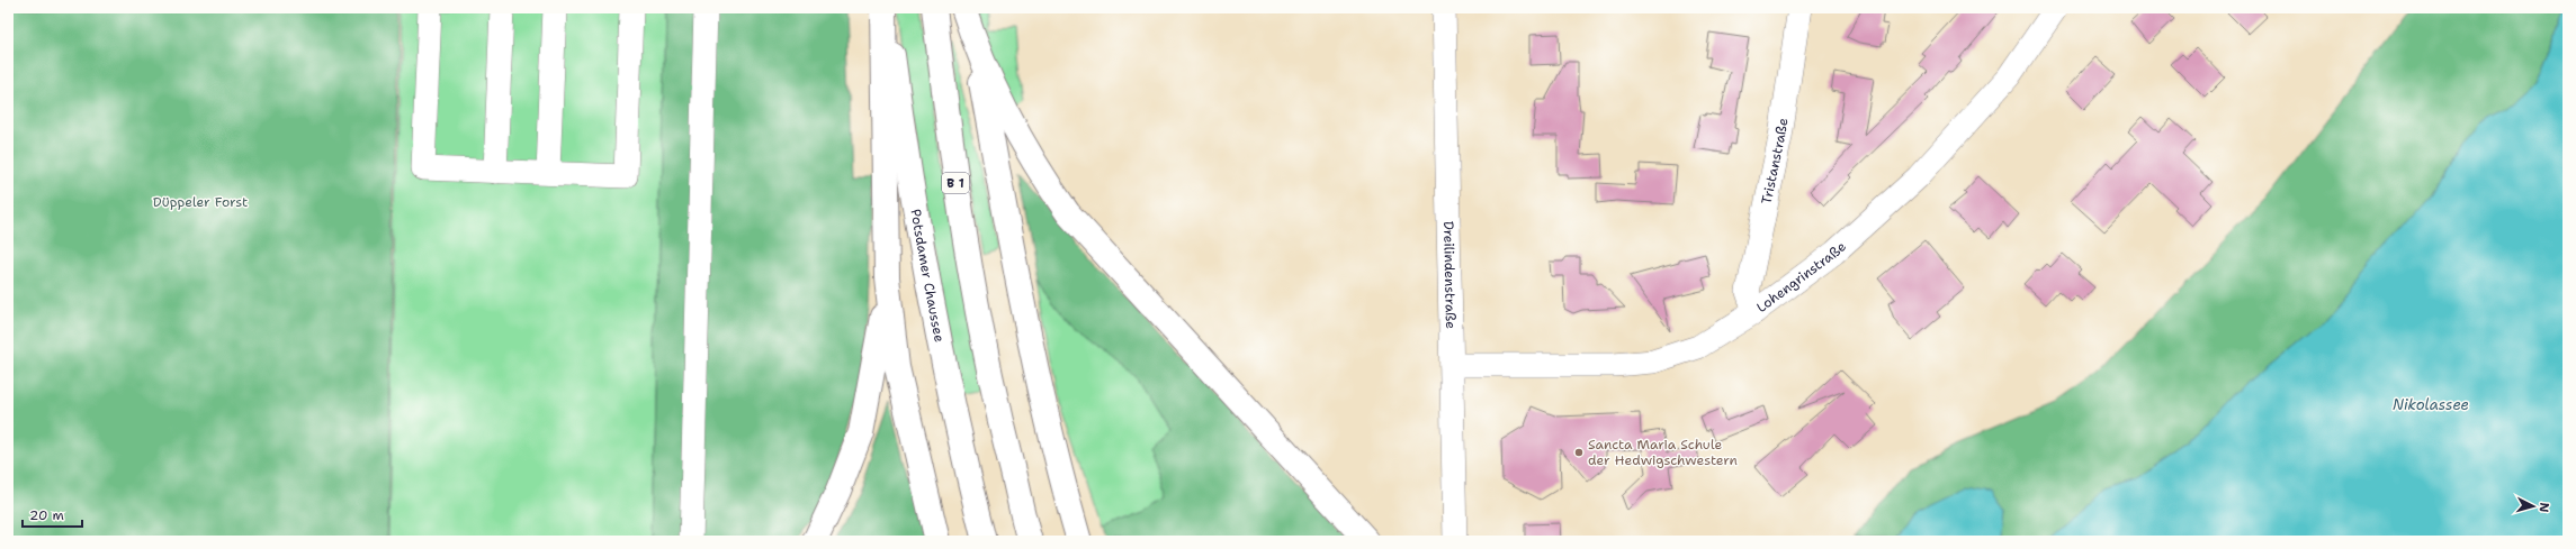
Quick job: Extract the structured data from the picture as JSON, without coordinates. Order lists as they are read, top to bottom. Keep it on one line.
{"streets":{"main road":["B 1","Potsdamer Chaussee"],"street":["Tristanstraße","Dreilindenstraße","Lohengrinstraße"]},"crossings":[["Tristanstraße","Lohengrinstraße"],["Dreilindenstraße","Lohengrinstraße"]],"water":["Nikolassee"],"parks":["Düppeler Forst"],"places":["Sancta Maria Schule der Hedwigschwestern"],"scale_bar":"20 m","north":"right"}
